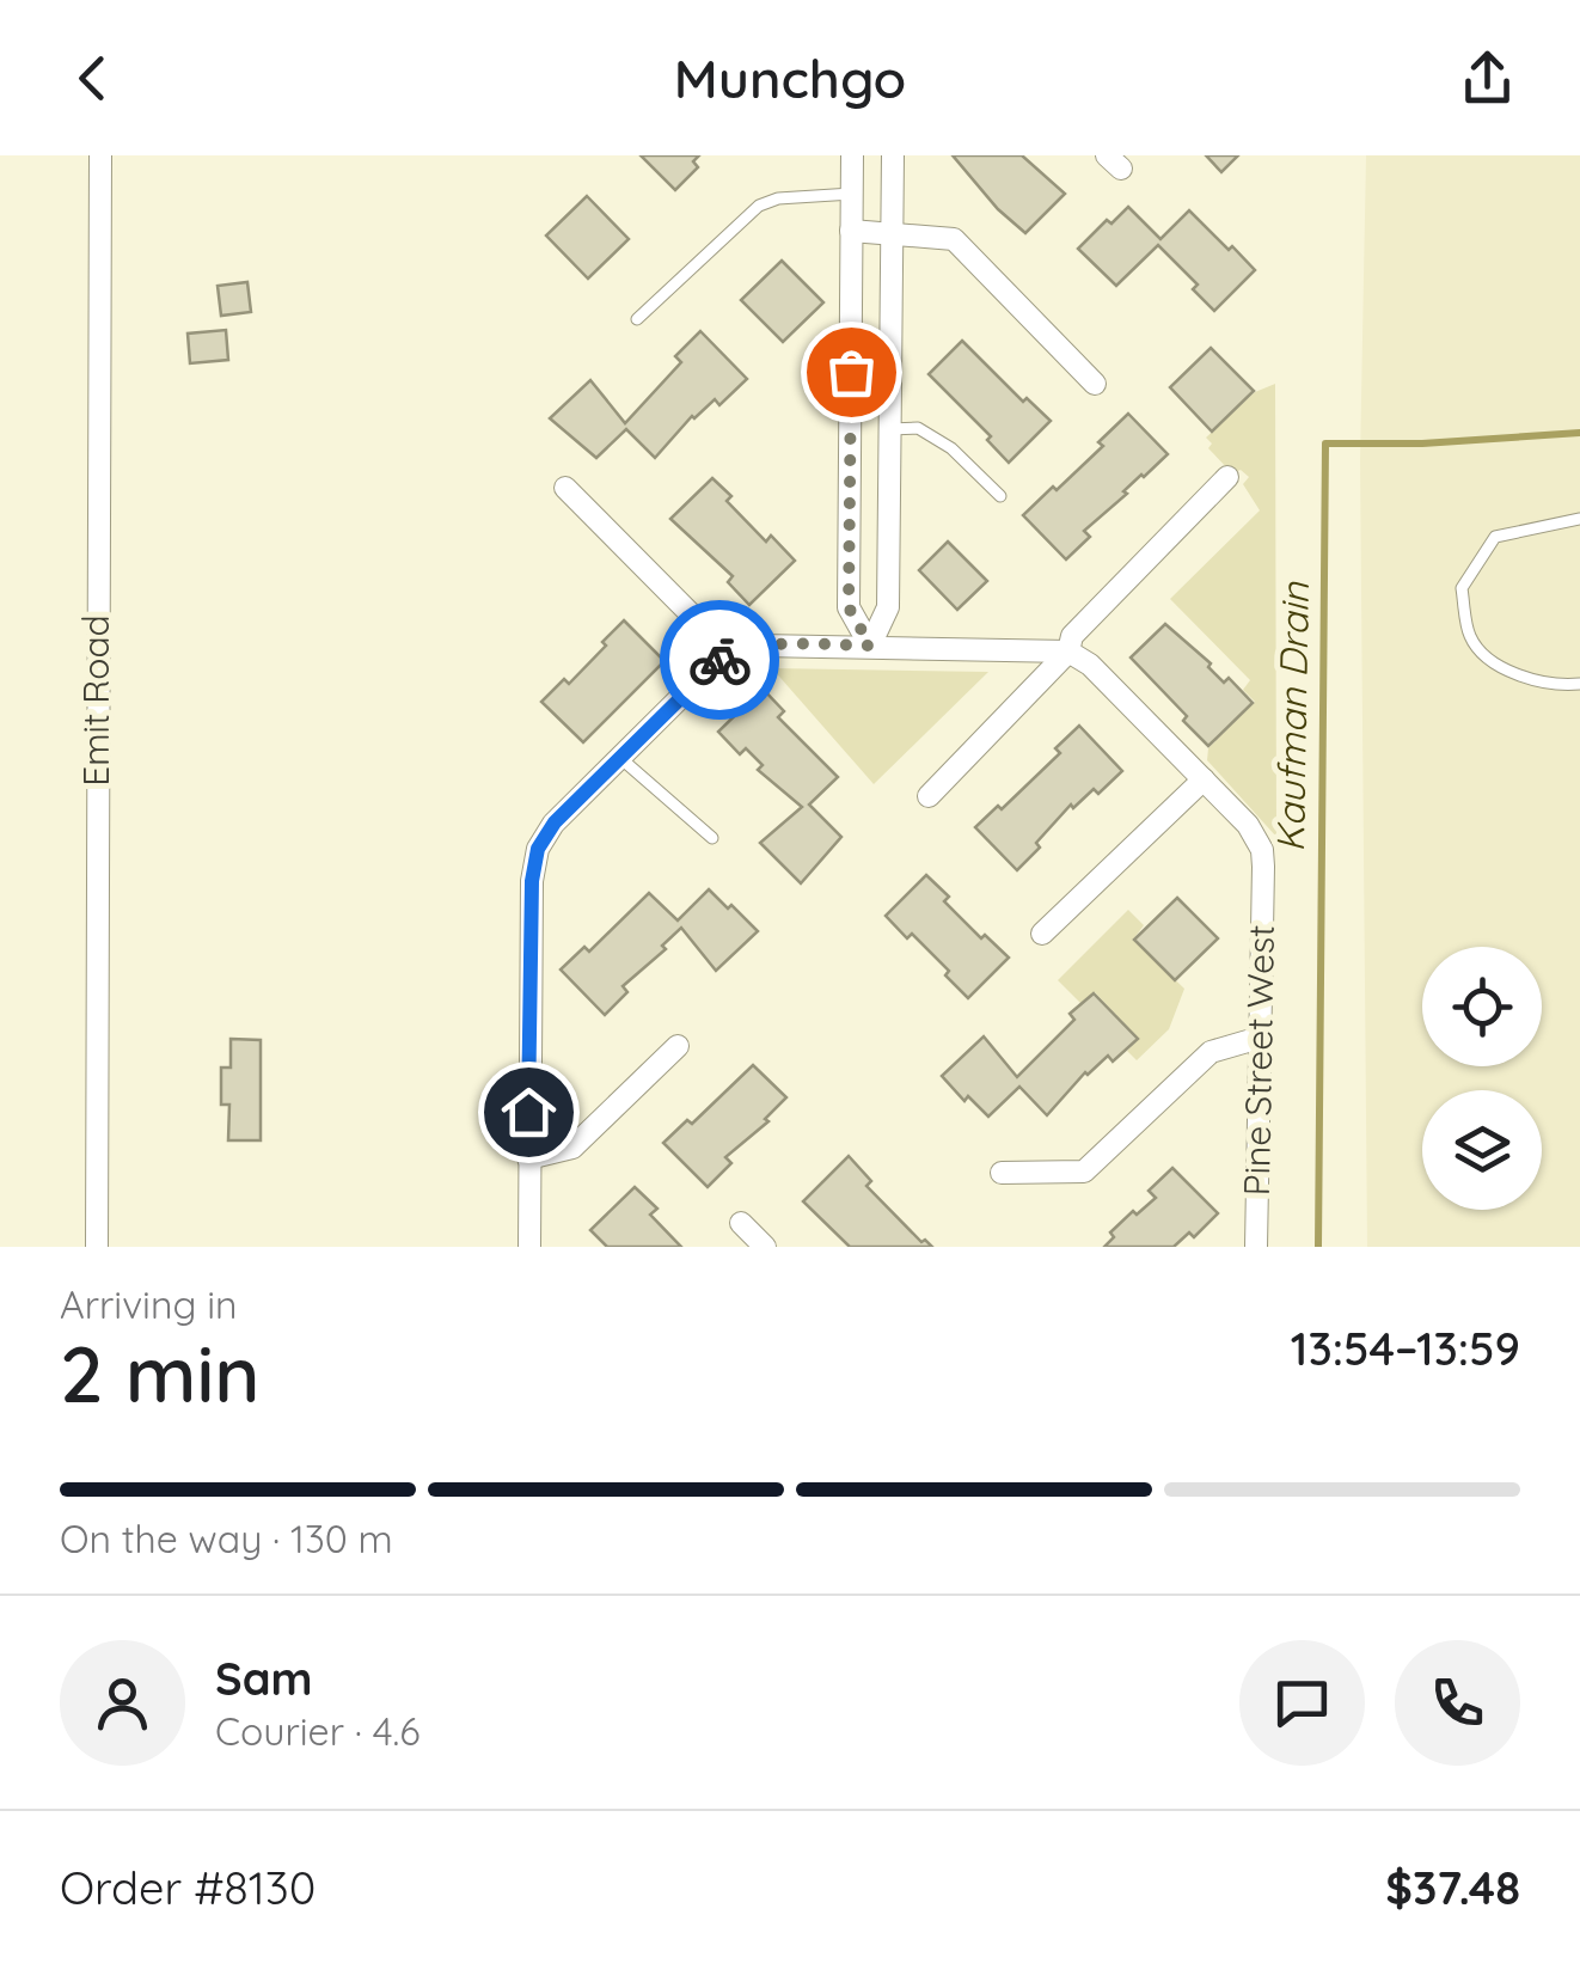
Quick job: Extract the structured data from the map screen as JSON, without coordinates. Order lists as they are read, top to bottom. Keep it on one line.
{"streets":{"street":["Emit Road","Pine Street West"]},"water":["Kaufman Drain"],"page":{"header":"Munchgo","heading":["2 min","Arriving in","13:54–13:59"],"panel":["Sam","Courier · 4.6","Order #8130","$37.48"],"bar":"On the way · 130 m"}}
